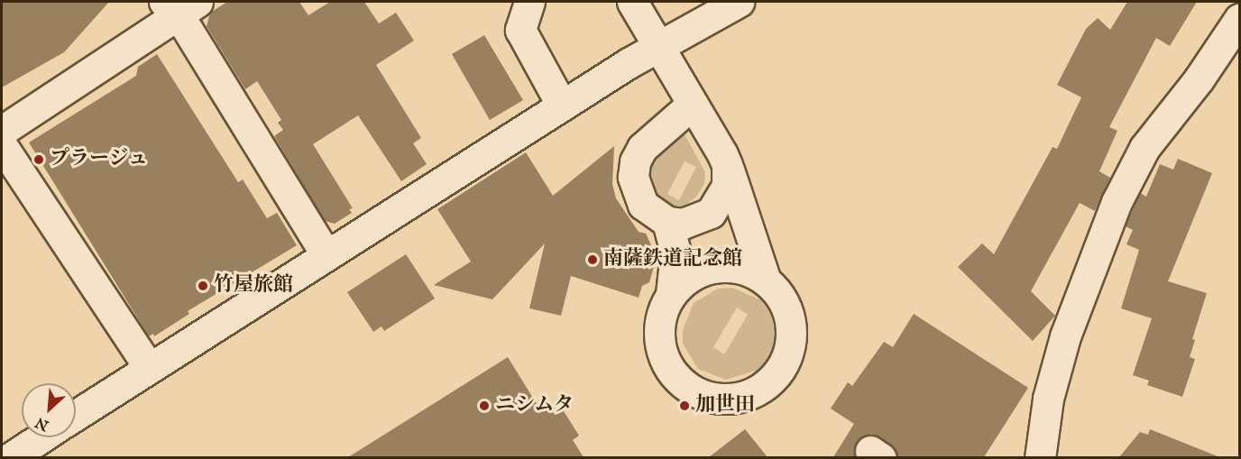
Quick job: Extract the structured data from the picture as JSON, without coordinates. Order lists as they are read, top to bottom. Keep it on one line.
{"places":["プラージュ","南薩鉄道記念館","竹屋旅館","ニシムタ","加世田"],"north":"bottom left"}
